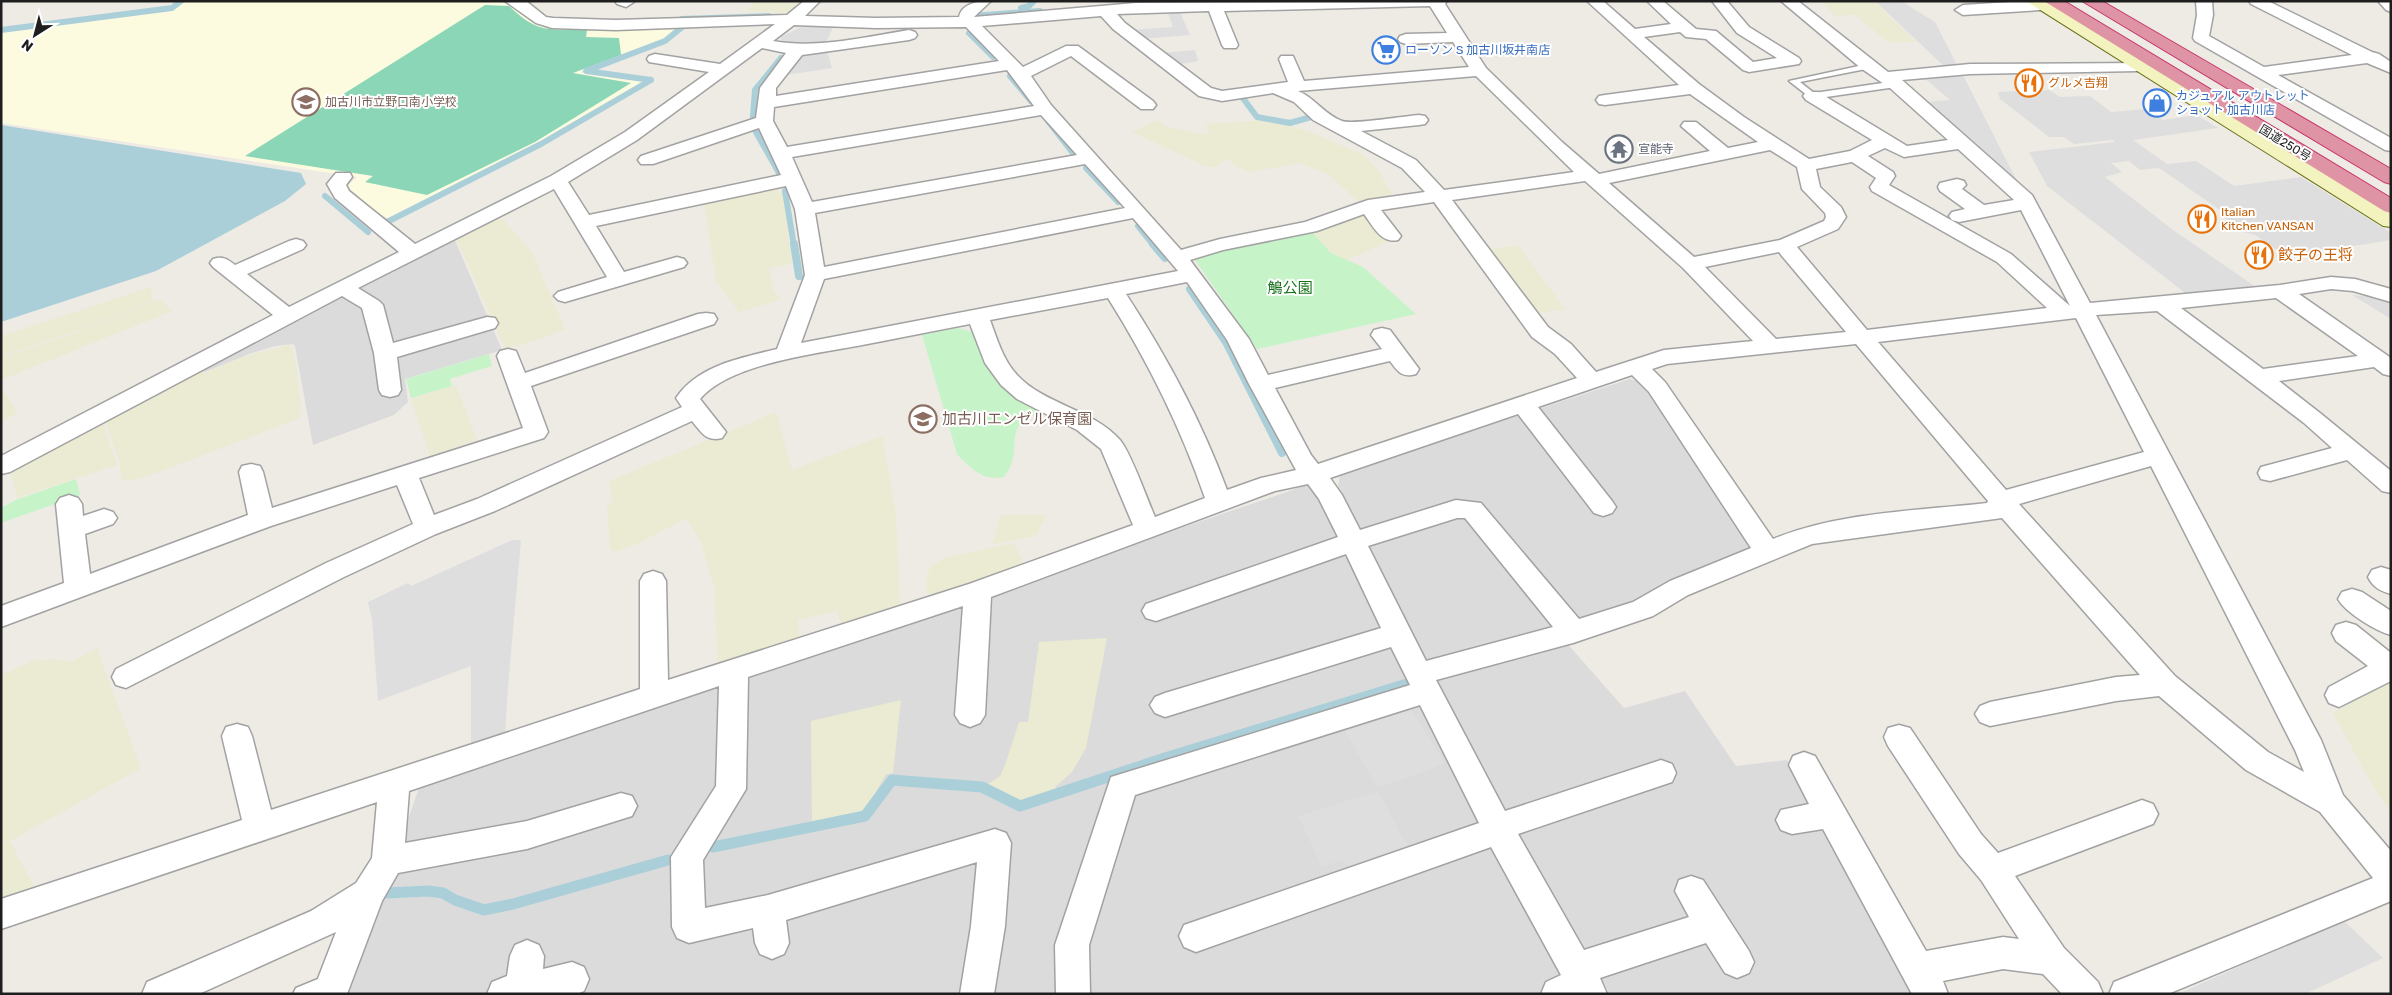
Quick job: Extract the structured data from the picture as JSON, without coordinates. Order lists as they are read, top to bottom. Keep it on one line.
{"streets":{"highway":["国道250号"]},"parks":["鵤公園"],"places":{"supermarket":["ローソン S 加古川坂井南店"],"restaurant":["グルメ吉翔","Italian Kitchen VANSAN","餃子の王将"],"school or university":["加古川市立野口南小学校","加古川エンゼル保育園"],"shop":["カジュアル アウトレット ショット 加古川店"],"temple":["宣能寺"]},"north":"bottom left"}
